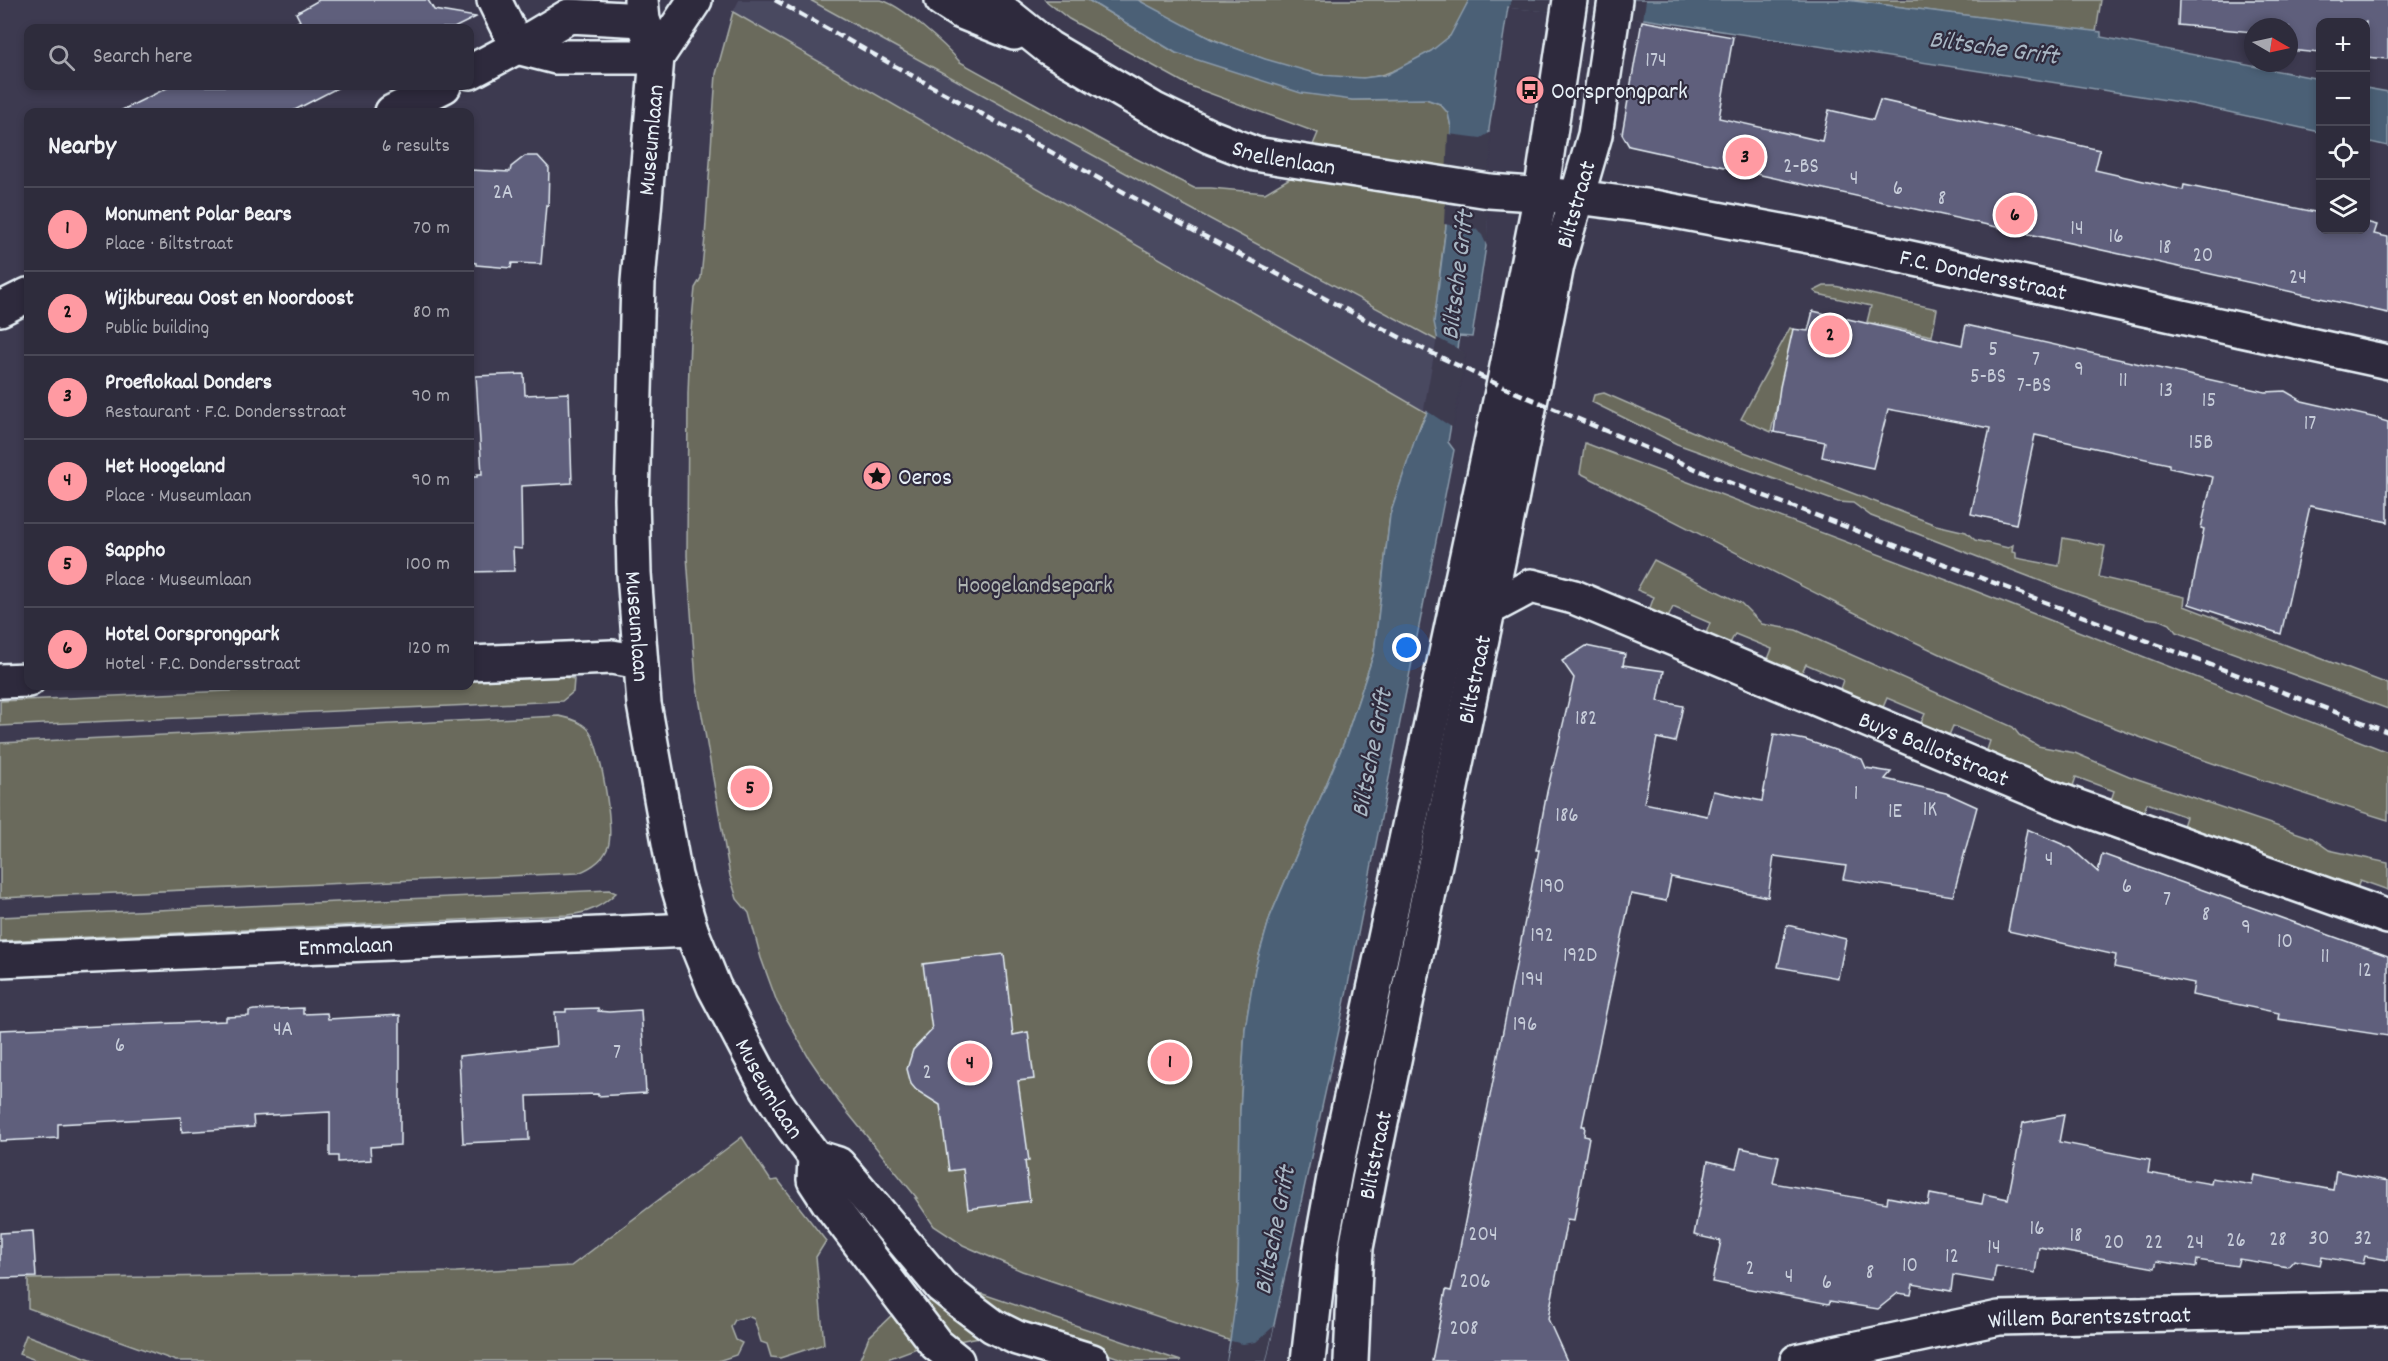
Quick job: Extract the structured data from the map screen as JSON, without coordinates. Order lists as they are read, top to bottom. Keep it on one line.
{"streets":{"street":["Museumlaan","Snellenlaan","Biltstraat","F.C. Dondersstraat","Buys Ballotstraat","Emmalaan","Willem Barentszstraat"]},"crossings":[["Museumlaan","Emmalaan"],["Snellenlaan","Biltstraat"],["Snellenlaan","F.C. Dondersstraat"],["Biltstraat","F.C. Dondersstraat"],["Biltstraat","Buys Ballotstraat"]],"water":["Biltsche Grift"],"parks":["Hoogelandsepark"],"places":{"bus stop":["Oorsprongpark"],"place":["Oeros"]},"house_numbers":["174","2-BS","4","6","2A","8","14","16","18","20","24","5","7","9","5-BS","11","7-BS","13","15","17","15B","182","1","1K","1E","186","4","190","6","7","8","9","192","10","192D","11","12","194","196","4A","6","7","2","16","204","18","30","32","28","26","20","22","24","14","12","10","2","8","4","206","6","208"],"north":"right","page":{"map_buttons":["+","−"],"search":"Search here","heading":["Nearby","6 results"],"pins":["3","6","2","5","1","4"],"list":[{"mark":"1","name":"Monument Polar Bears","note":"Place · Biltstraat","value":"70 m"},{"mark":"2","name":"Wijkbureau Oost en Noordoost","note":"Public building","value":"80 m"},{"mark":"3","name":"Proeflokaal Donders","note":"Restaurant · F.C. Dondersstraat","value":"90 m"},{"mark":"4","name":"Het Hoogeland","note":"Place · Museumlaan","value":"90 m"},{"mark":"5","name":"Sappho","note":"Place · Museumlaan","value":"100 m"},{"mark":"6","name":"Hotel Oorsprongpark","note":"Hotel · F.C. Dondersstraat","value":"120 m"}]}}
